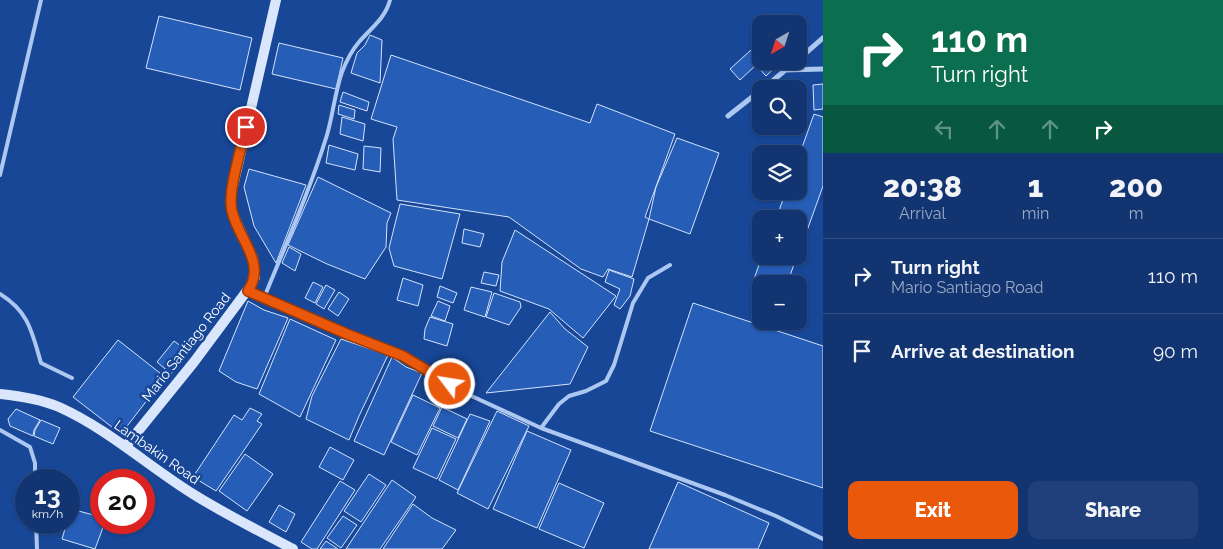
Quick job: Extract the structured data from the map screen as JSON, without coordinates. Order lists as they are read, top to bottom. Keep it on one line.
{"streets":{"street":["Mario Santiago Road","Lambakin Road"]},"crossings":[["Mario Santiago Road","Lambakin Road"]],"north":"bottom left","page":{"turn":["110 m","Turn right"],"map_buttons":["+","−"],"eta":["20:38","Arrival","1","min","200","m"],"list":[{"name":"Turn right","note":"Mario Santiago Road","value":"110 m"},{"name":"Arrive at destination","value":"90 m"}],"speed":"13 km/h","limit":"20","buttons":["Exit","Share"]}}
